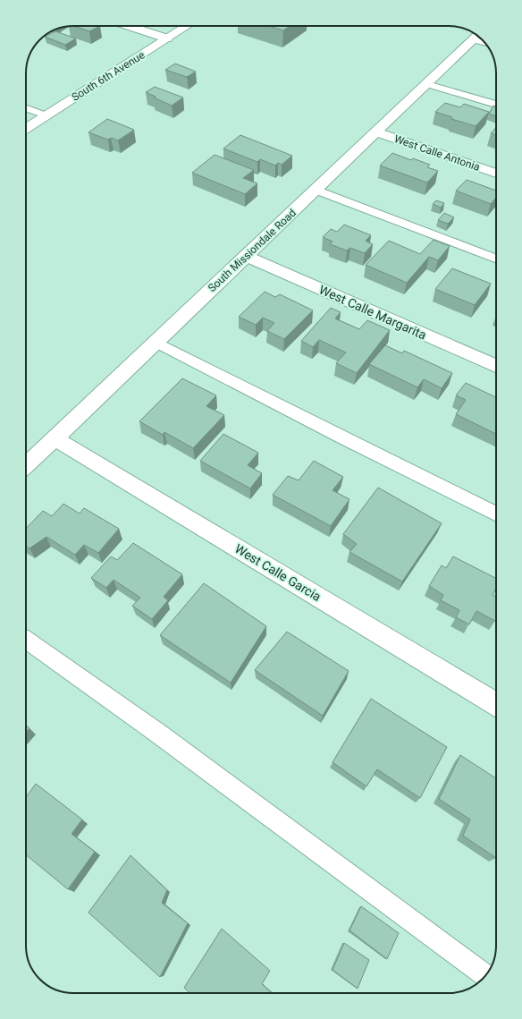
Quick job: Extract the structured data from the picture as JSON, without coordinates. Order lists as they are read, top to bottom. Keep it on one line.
{"streets":{"street":["South 6th Avenue","West Calle Antonia","South Missiondale Road","West Calle Margarita","West Calle Garcia"]},"crossings":[["West Calle Antonia","South Missiondale Road"],["South Missiondale Road","West Calle Margarita"],["South Missiondale Road","West Calle Garcia"]]}
